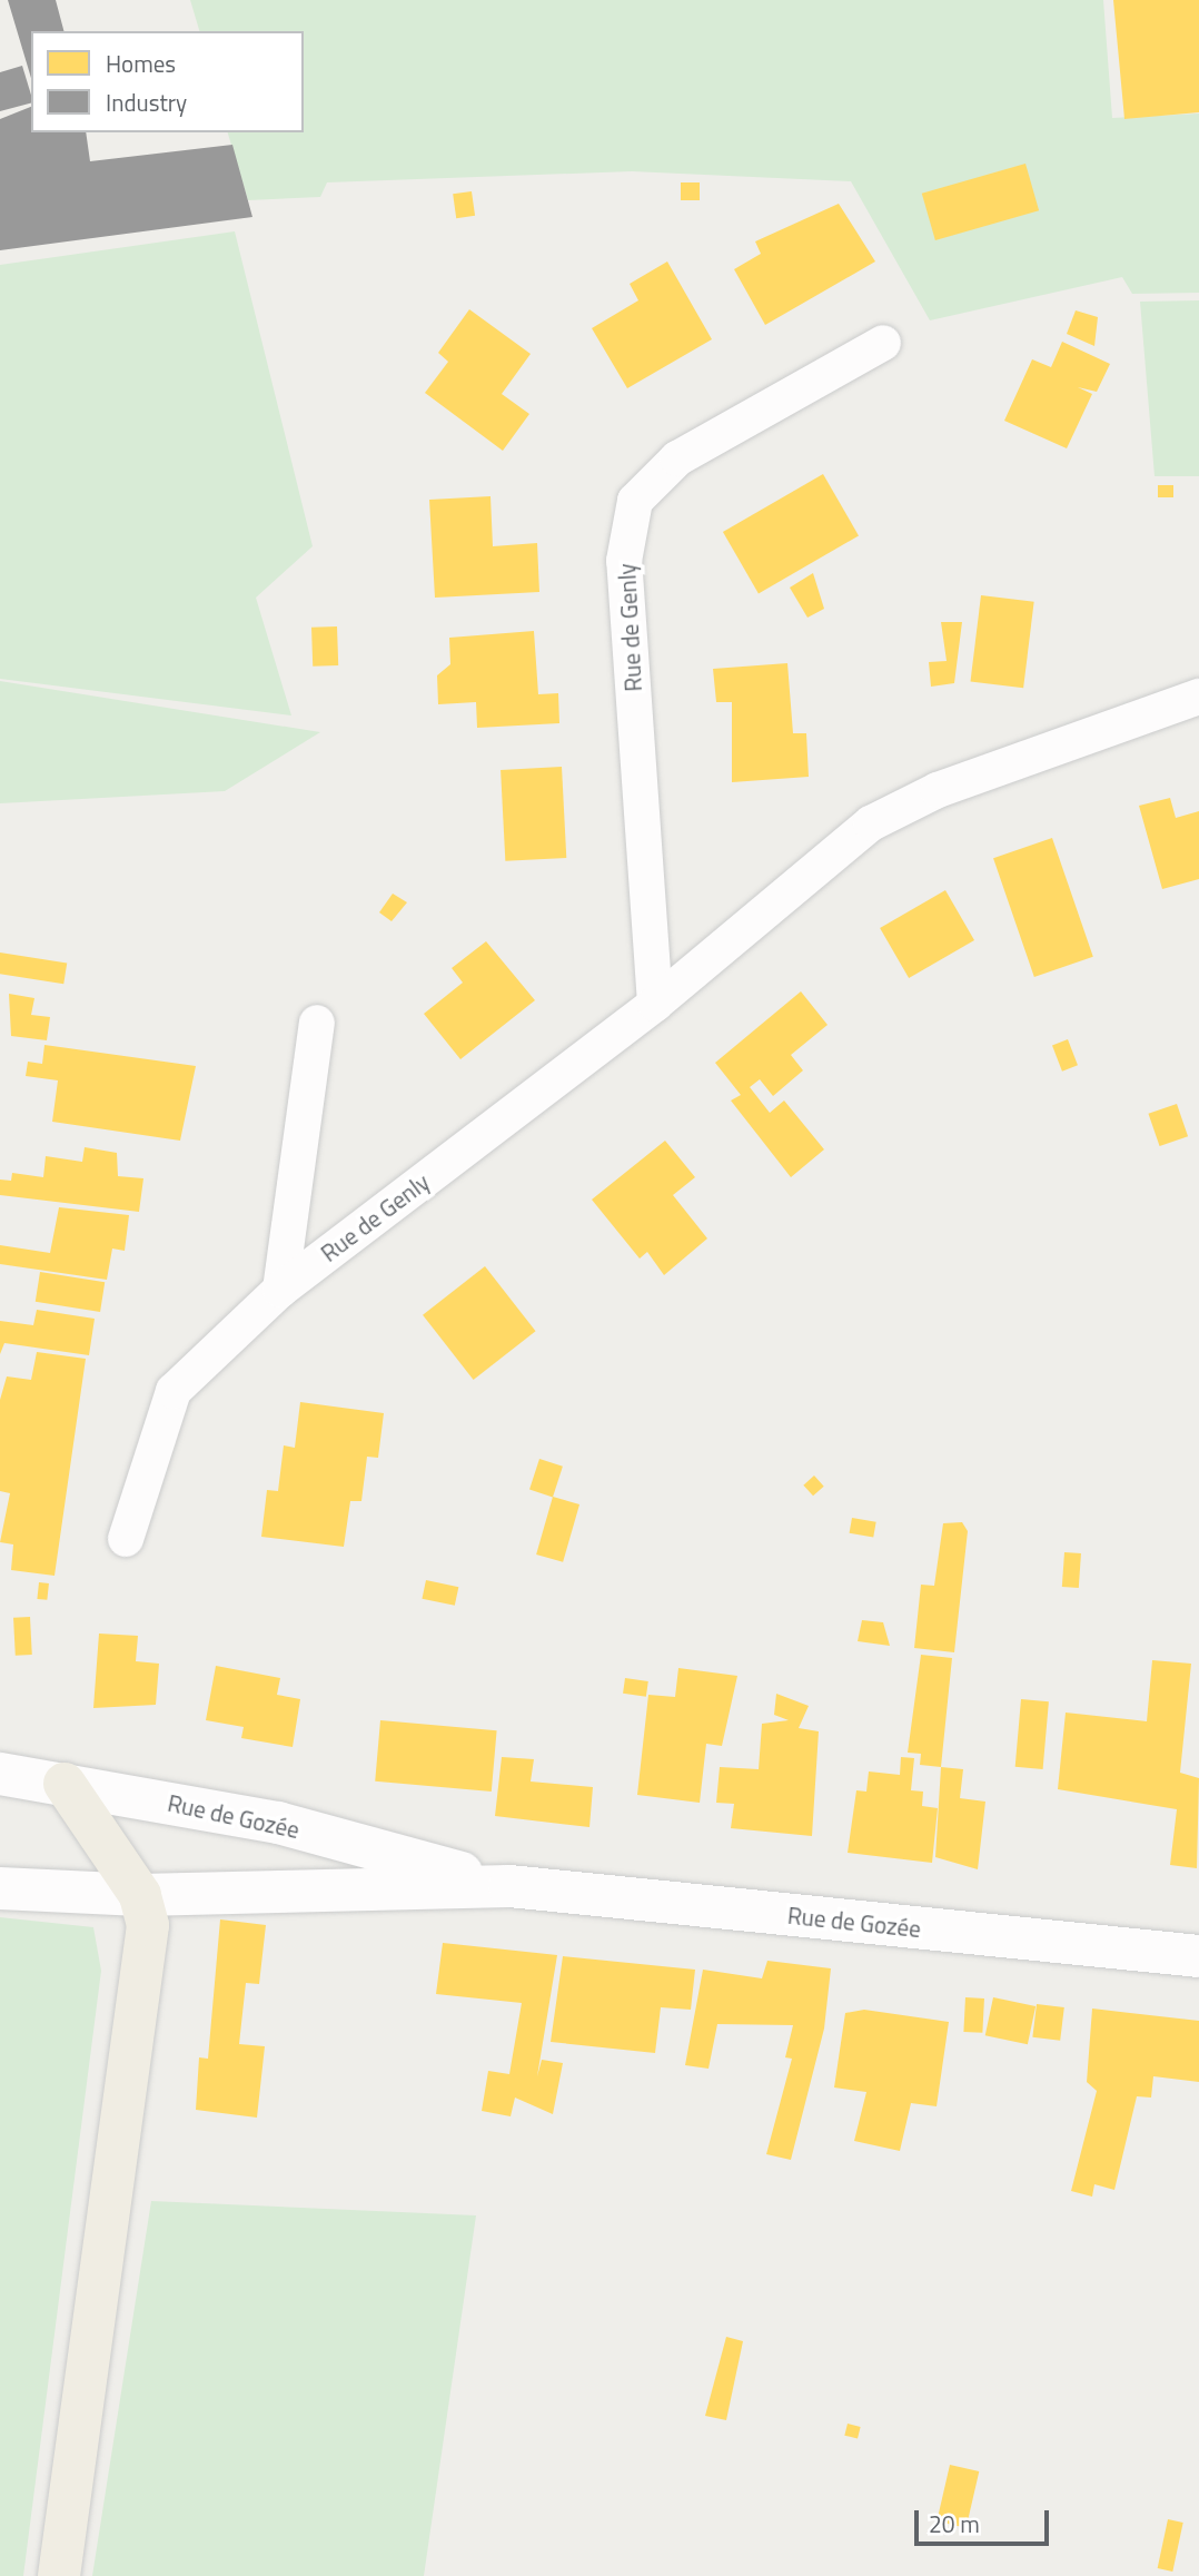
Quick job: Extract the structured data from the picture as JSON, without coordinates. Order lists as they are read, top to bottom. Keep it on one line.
{"streets":{"main road":["Rue de Gozée"],"street":["Rue de Genly"]},"legend":["Homes","Industry"],"scale_bar":"20 m"}
